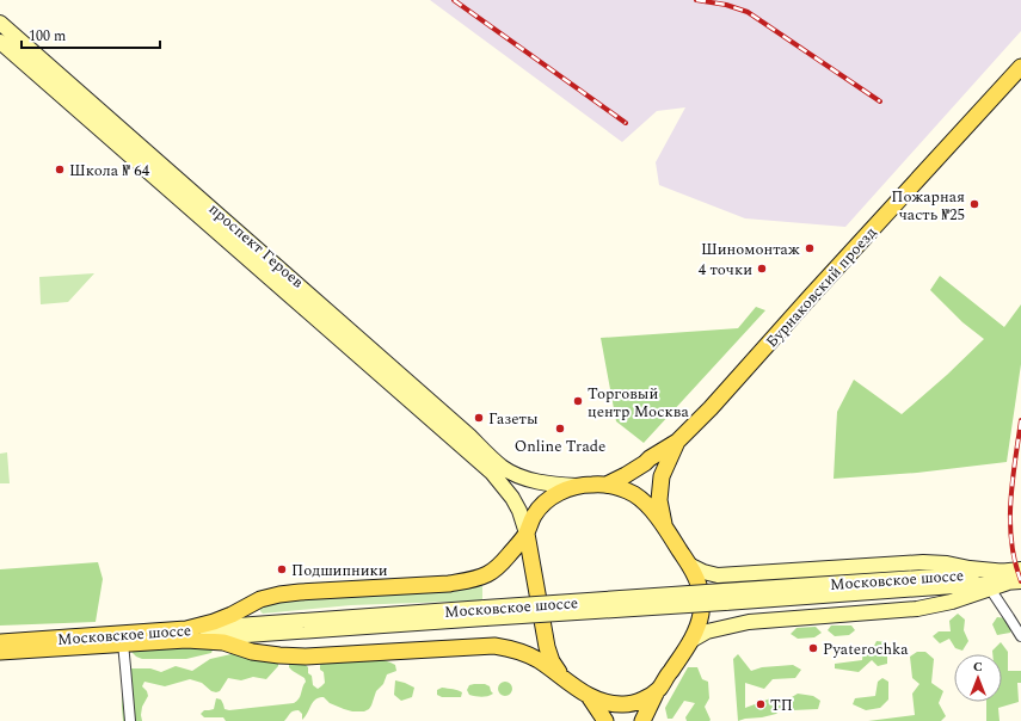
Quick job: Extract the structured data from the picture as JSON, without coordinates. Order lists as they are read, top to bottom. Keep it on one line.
{"streets":{"main road":["проспект Героев","Бурнаковский проезд","Московское шоссе"]},"places":["Школа № 64","Пожарная часть №25","Шиномонтаж","4 точки","Торговый центр Москва","Газеты","Online Trade","Подшипники","Pyaterochka","ТП"],"scale_bar":"100 m","north":"top"}
